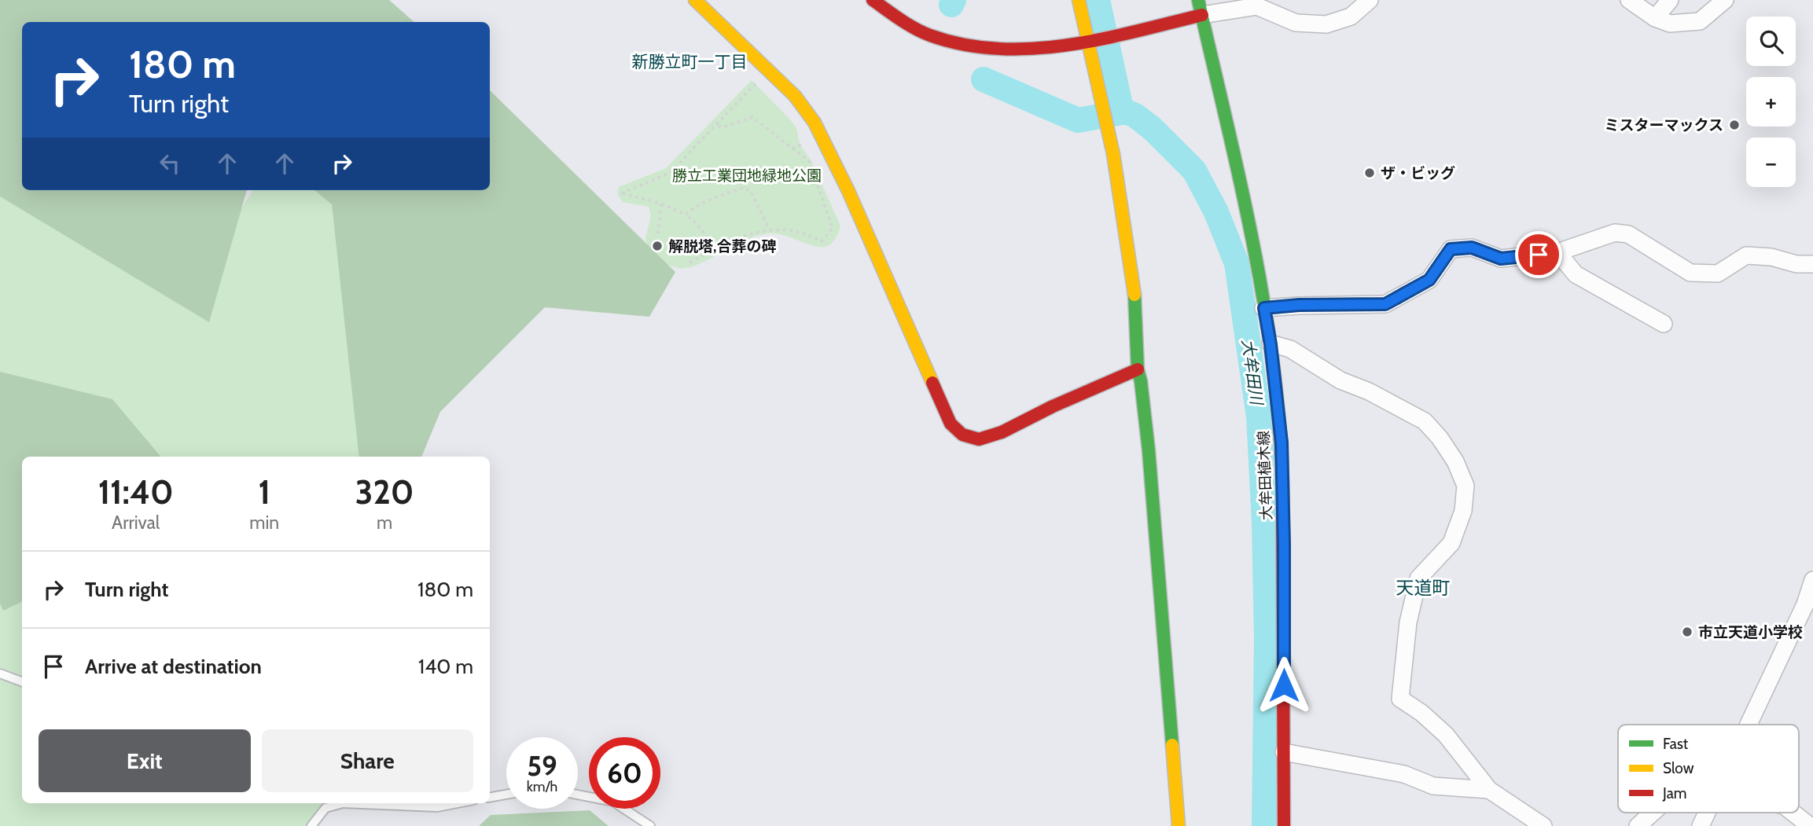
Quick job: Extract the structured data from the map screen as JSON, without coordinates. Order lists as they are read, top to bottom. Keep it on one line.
{"streets":{"street":["大牟田植木線"]},"districts":["新勝立町一丁目","天道町"],"water":["大牟田川"],"parks":["勝立工業団地緑地公園"],"places":["ミスターマックス","ザ・ビッグ","解脱塔,合葬の碑","市立天道小学校"],"legend":["Fast","Slow","Jam"],"page":{"map_buttons":["+","−"],"turn":["180 m","Turn right"],"eta":["11:40","Arrival","1","min","320","m"],"list":[{"name":"Turn right","value":"180 m"},{"name":"Arrive at destination","value":"140 m"}],"buttons":["Exit","Share"],"speed":"59 km/h","limit":"60"}}
